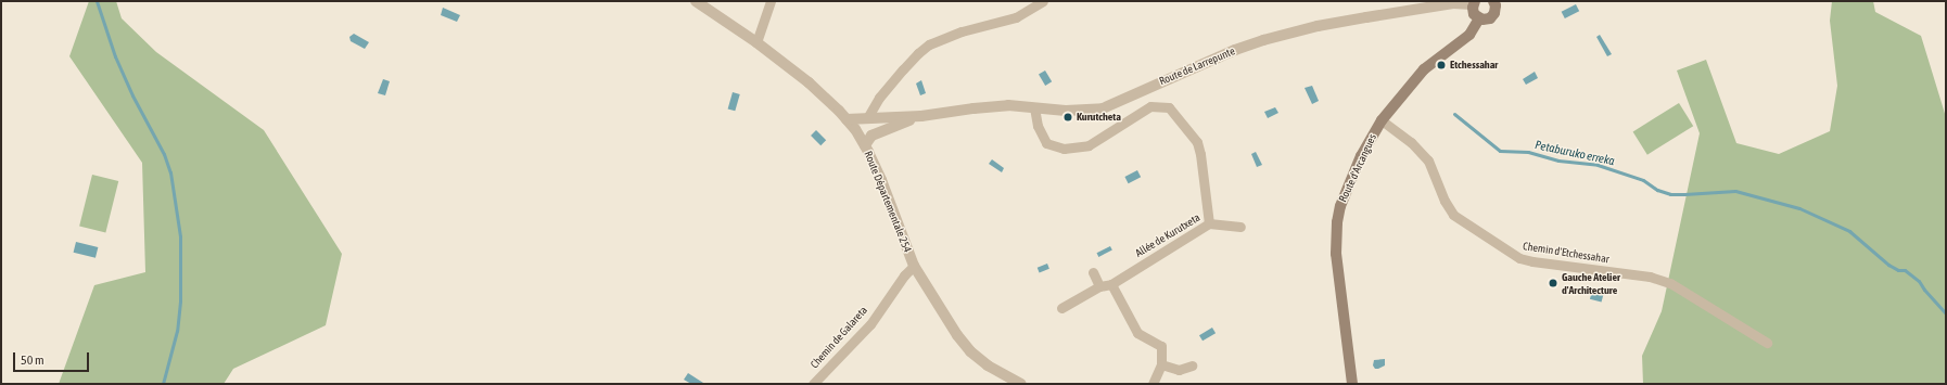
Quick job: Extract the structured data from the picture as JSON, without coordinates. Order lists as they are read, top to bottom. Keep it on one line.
{"streets":{"main road":["Route d'Arcangues"],"street":["Route de Larrepunte","Route Départementale 254","Allée de Kurutxeta","Chemin d'Etchessahar","Chemin de Galareta"]},"crossings":[["Route de Larrepunte","Route Départementale 254"],["Route d'Arcangues","Chemin d'Etchessahar"],["Route Départementale 254","Chemin de Galareta"]],"water":["Petaburuko erreka"],"places":["Etchessahar","Kurutcheta","Gauche Atelier d'Architecture"],"scale_bar":"50 m"}
